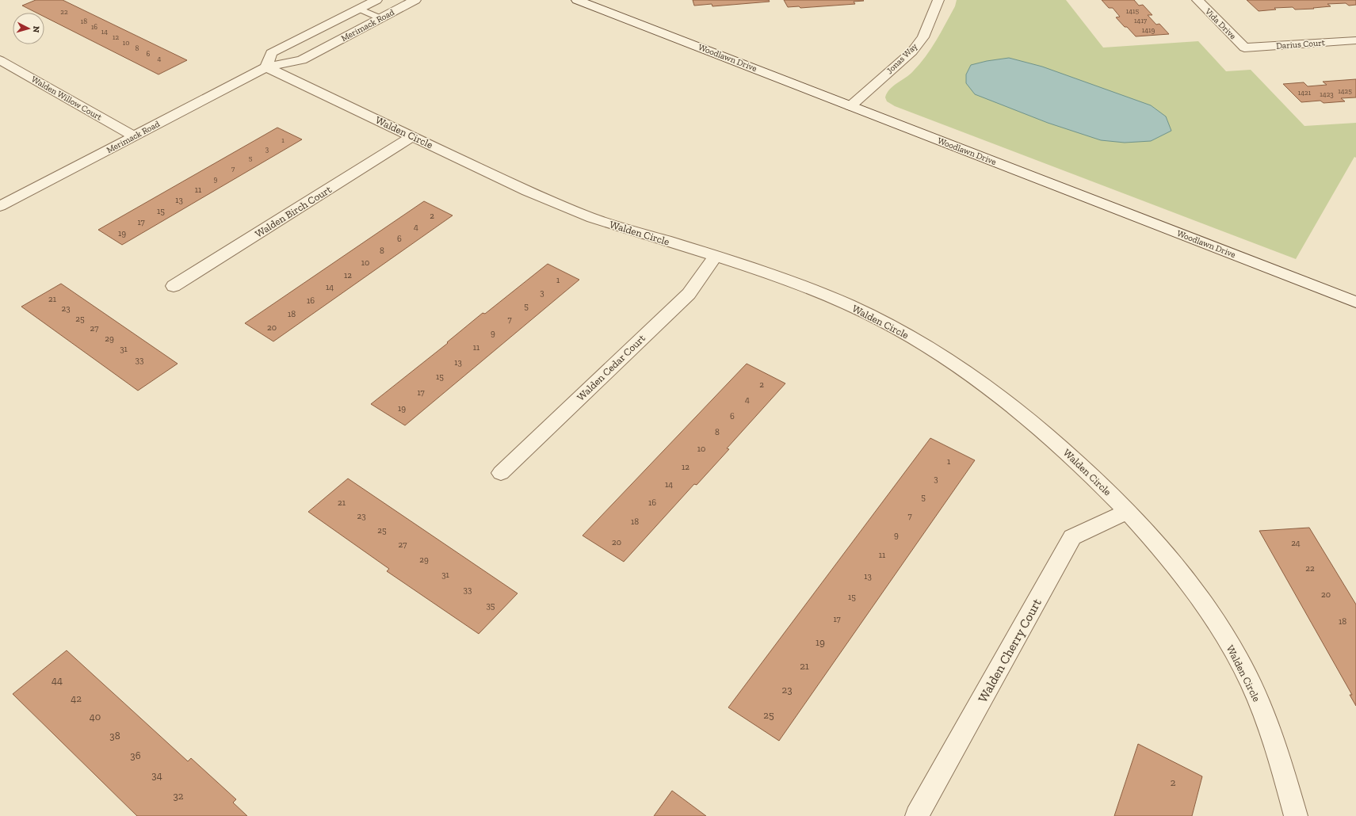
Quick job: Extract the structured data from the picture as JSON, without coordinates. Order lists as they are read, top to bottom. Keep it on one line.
{"streets":{"street":["Vida Drive","Merimack Road","Darius Court","Woodlawn Drive","Jonas Way","Walden Willow Court","Walden Circle","Walden Birch Court","Walden Cedar Court","Walden Cherry Court"]},"crossings":[["Vida Drive","Darius Court"],["Merimack Road","Walden Willow Court"],["Merimack Road","Walden Circle"],["Woodlawn Drive","Jonas Way"],["Walden Circle","Walden Birch Court"],["Walden Circle","Walden Cedar Court"],["Walden Circle","Walden Cherry Court"]],"house_numbers":["1415","22","1417","18","16","1419","14","12","10","8","6","4","1425","1421","1423","1","3","5","7","9","11","13","15","2","17","4","19","6","8","10","12","1","14","3","21","16","5","23","18","25","7","20","27","9","29","11","31","33","13","15","2","17","4","19","6","8","10","1","12","3","14","5","21","16","23","7","18","25","9","20","24","27","11","29","22","31","13","33","20","15","35","17","18","19","21","44","23","42","25","40","38","36","34","2","32"],"north":"right"}
